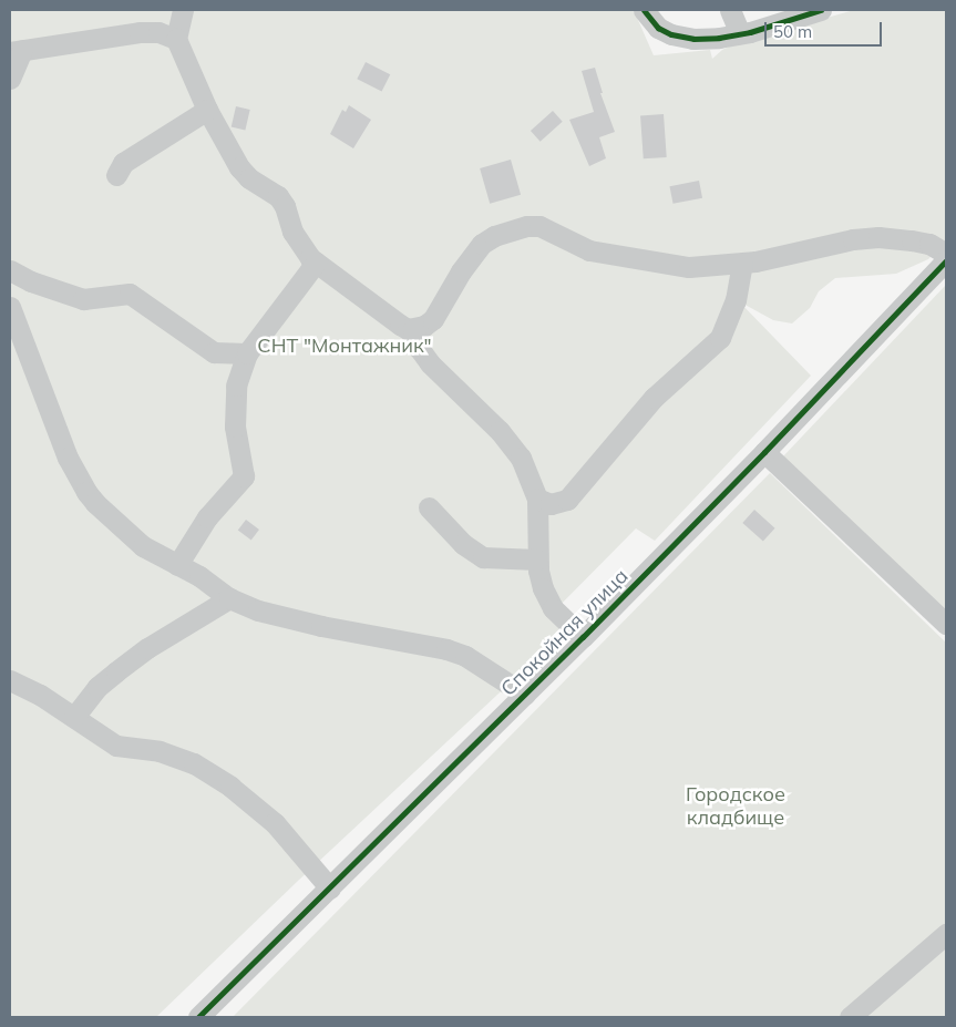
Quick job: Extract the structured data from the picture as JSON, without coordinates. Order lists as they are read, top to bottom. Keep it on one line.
{"streets":{"street":["Спокойная улица"]},"parks":["СНТ \"Монтажник\"","Городское кладбище"],"scale_bar":"50 m"}
